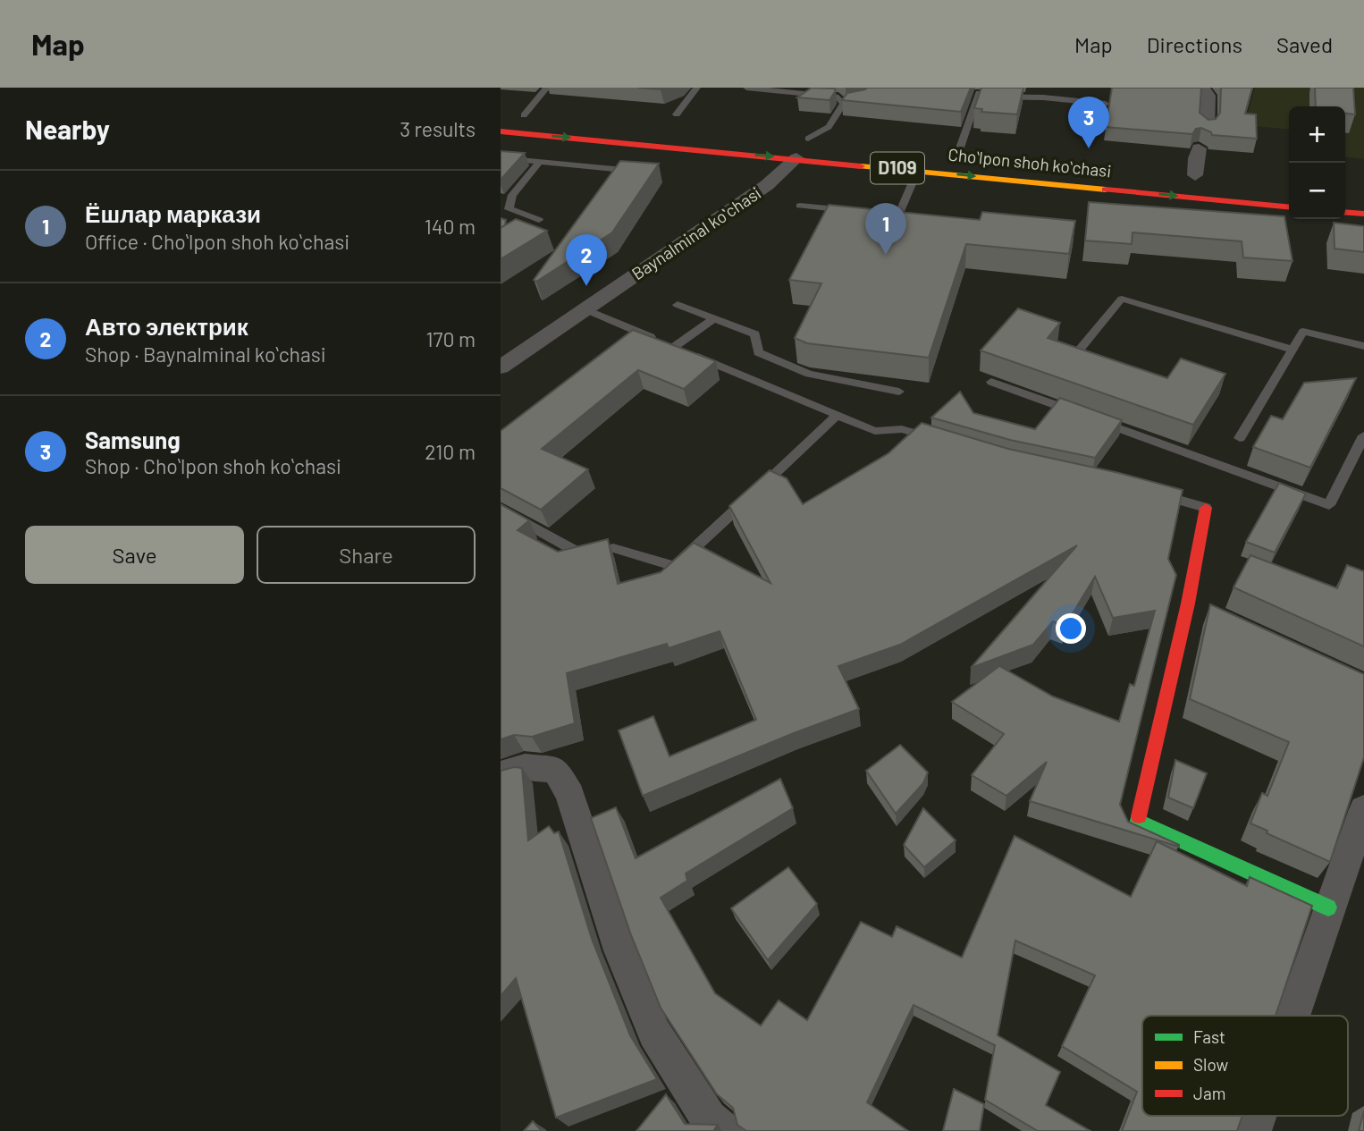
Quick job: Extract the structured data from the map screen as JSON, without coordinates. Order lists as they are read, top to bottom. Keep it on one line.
{"streets":{"main road":["Choʻlpon shoh koʻchasi","D109"],"street":["Baynalminal koʻchasi"]},"crossings":[["Choʻlpon shoh koʻchasi","Baynalminal koʻchasi"]],"one_way":["Choʻlpon shoh koʻchasi"],"legend":["Fast","Slow","Jam"],"page":{"header":"Map","nav":["Map","Directions","Saved"],"heading":["Nearby","3 results"],"pins":["3","1","2"],"map_buttons":["+","−"],"list":[{"mark":"1","name":"Ёшлар маркази","note":"Office · Choʻlpon shoh koʻchasi","value":"140 m"},{"mark":"2","name":"Авто электрик","note":"Shop · Baynalminal koʻchasi","value":"170 m"},{"mark":"3","name":"Samsung","note":"Shop · Choʻlpon shoh koʻchasi","value":"210 m"}],"buttons":["Save","Share"]}}
